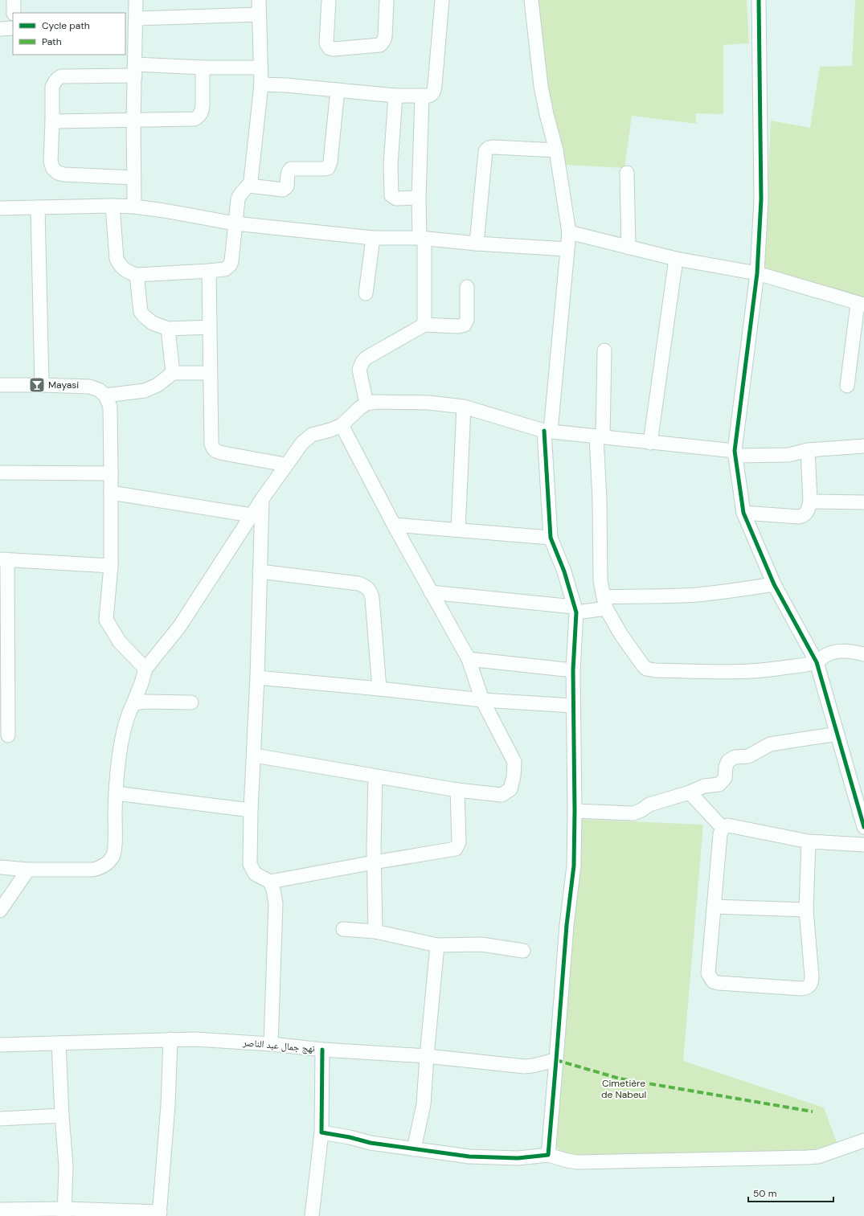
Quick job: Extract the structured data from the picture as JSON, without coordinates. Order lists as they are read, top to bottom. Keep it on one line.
{"streets":{"street":["نهج جمال عبد الناصر"]},"parks":["Cimetière de Nabeul"],"places":{"bar":["Mayasi"]},"legend":["Cycle path","Path"],"scale_bar":"50 m"}
